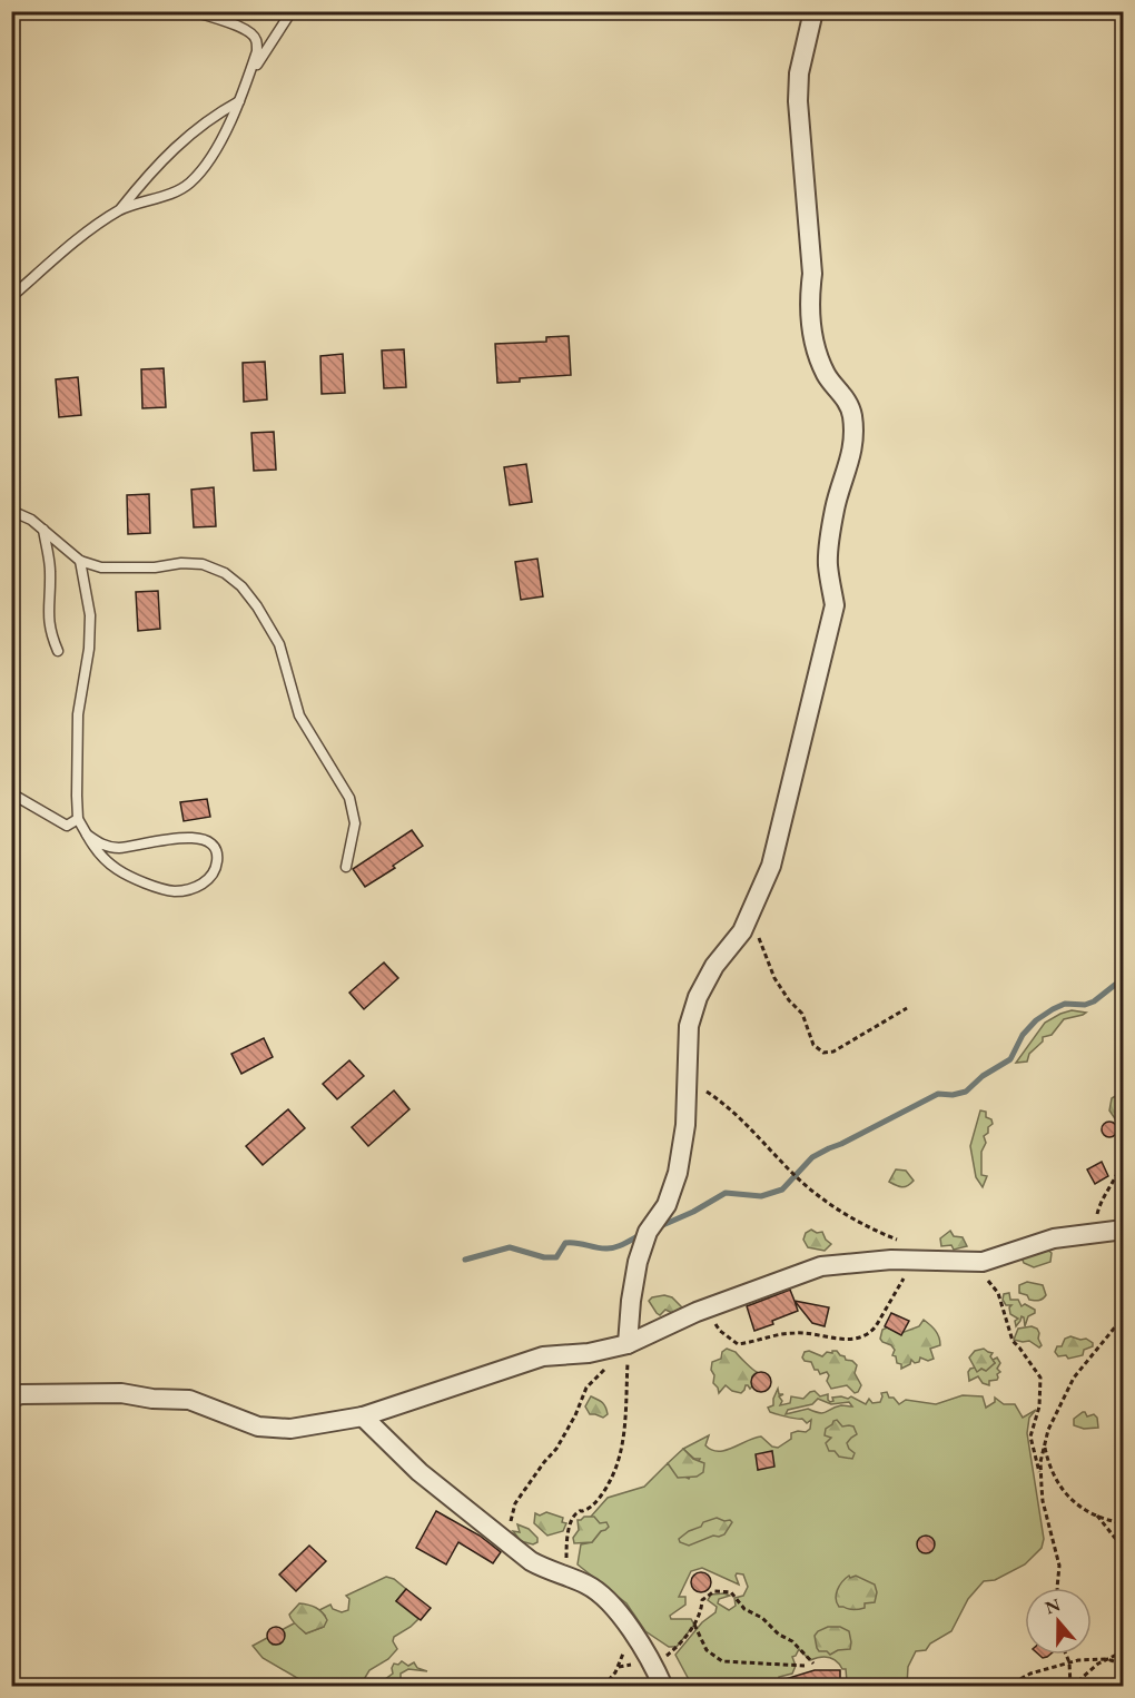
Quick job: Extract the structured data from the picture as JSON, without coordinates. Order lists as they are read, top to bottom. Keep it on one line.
{"north":"top"}
